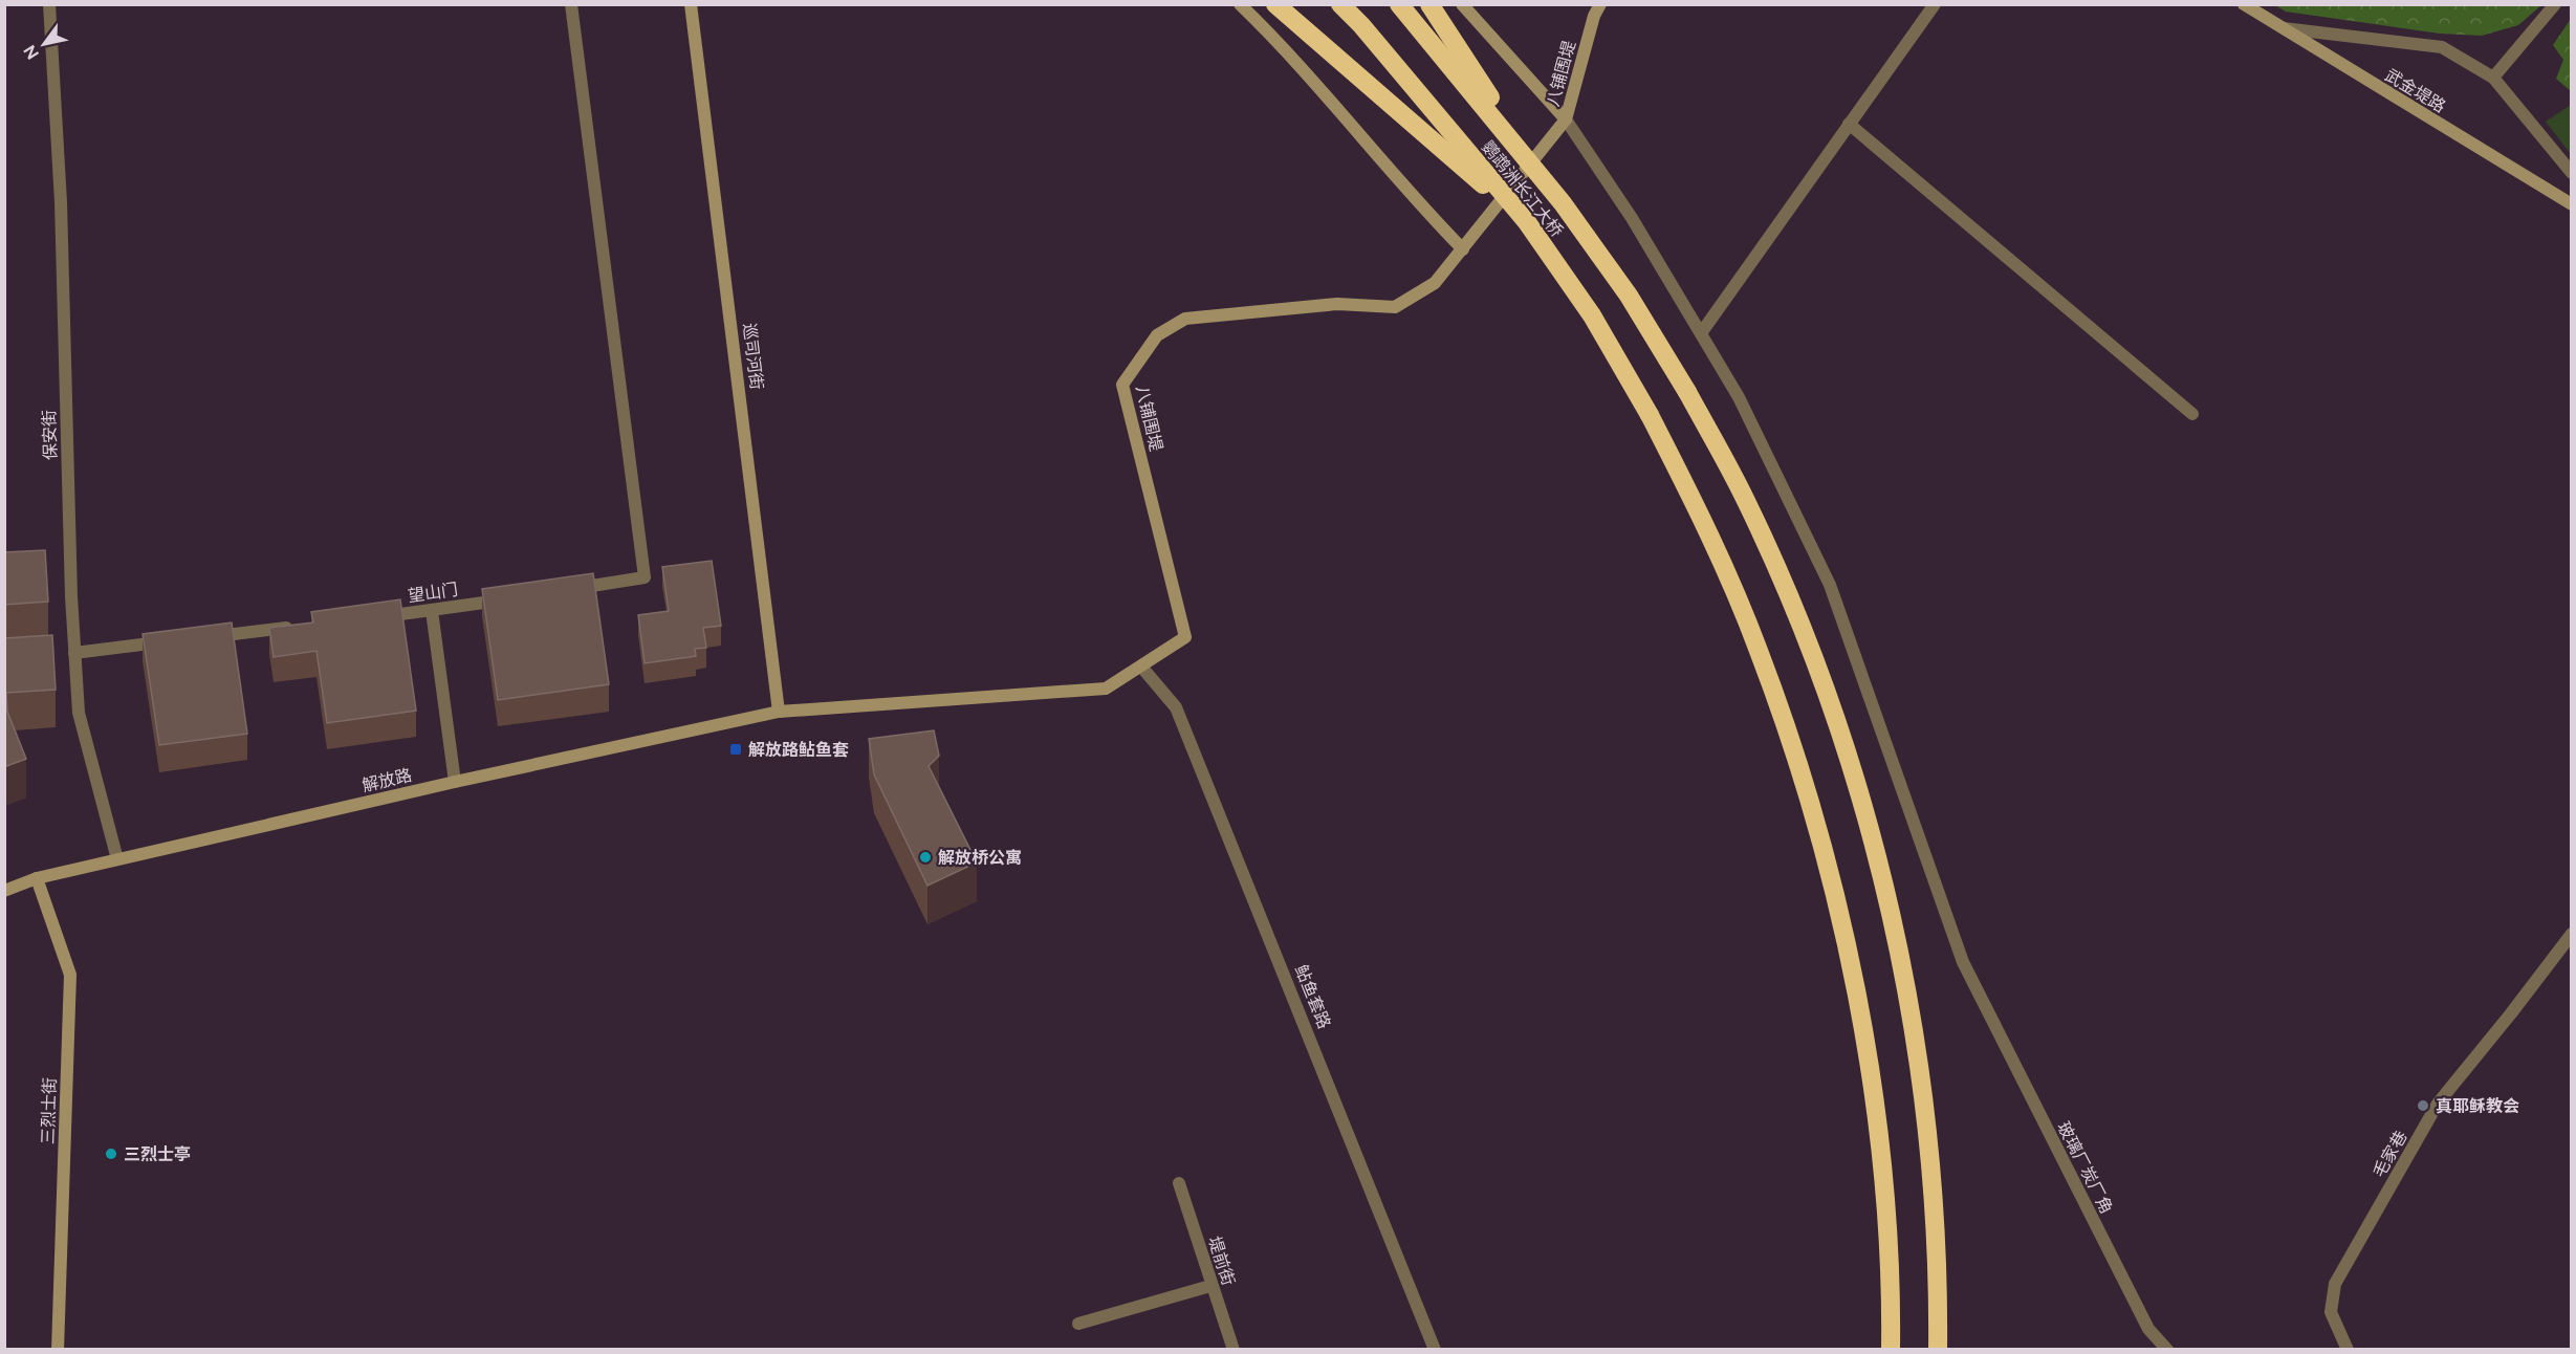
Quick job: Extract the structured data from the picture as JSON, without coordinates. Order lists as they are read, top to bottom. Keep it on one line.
{"streets":{"highway":["鹦鹉洲长江大桥"],"street":["八铺围堤","武金堤路","巡司河街","保安街","望山门","解放路","鲇鱼套路","三烈士街","毛家巷","玻璃厂炭厂角","堤前街"]},"crossings":[["八铺围堤","巡司河街"],["八铺围堤","解放路"],["八铺围堤","鲇鱼套路"],["八铺围堤","玻璃厂炭厂角"],["巡司河街","解放路"],["保安街","解放路"],["解放路","三烈士街"]],"places":{"transit":["解放路鲇鱼套"],"other":["解放桥公寓","真耶稣教会","三烈士亭"]},"north":"bottom left"}
